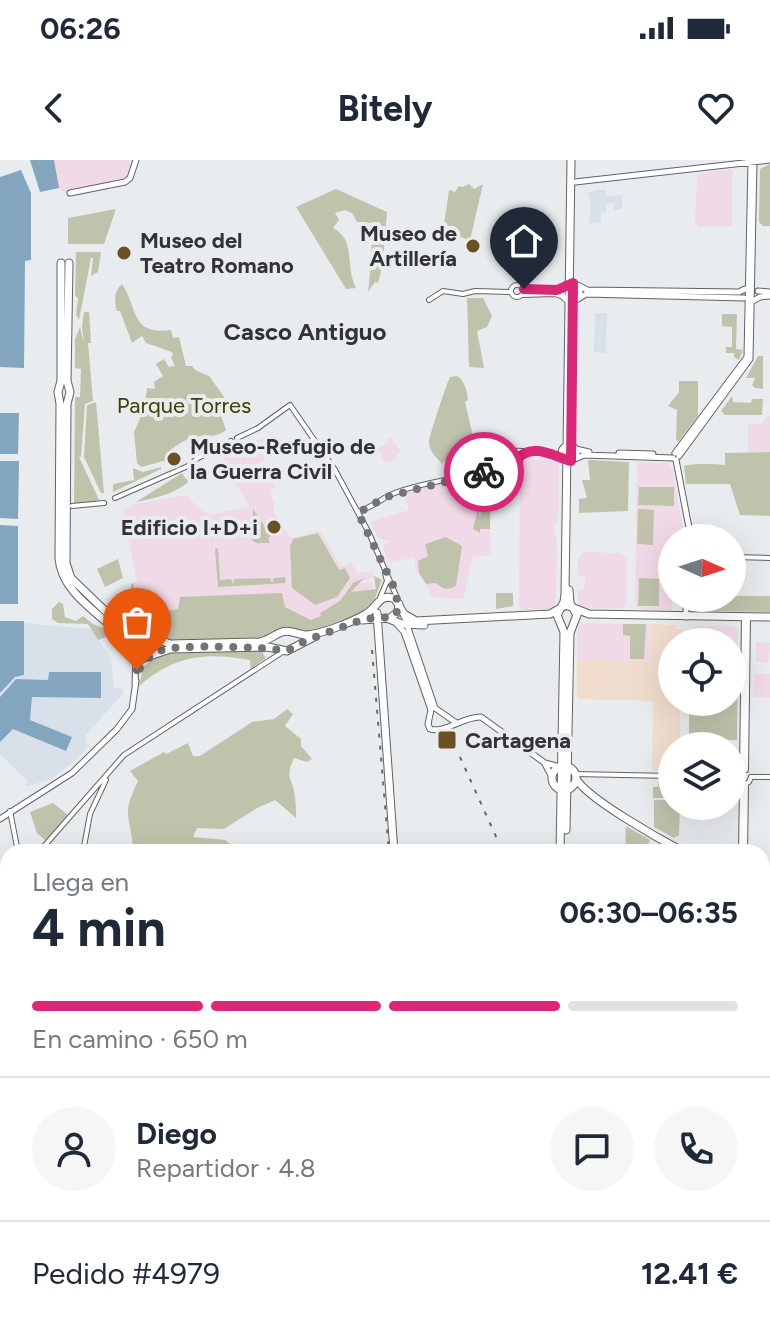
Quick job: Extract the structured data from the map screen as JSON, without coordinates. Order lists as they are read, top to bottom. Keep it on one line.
{"districts":["Casco Antiguo"],"parks":["Parque Torres"],"places":{"other":["Museo de Artillería","Museo del Teatro Romano","Museo-Refugio de la Guerra Civil","Edificio I+D+i"],"transit":["Cartagena"]},"north":"right","page":{"status":"06:26","header":"Bitely","heading":["4 min","Llega en","06:30–06:35"],"panel":["Diego","Repartidor · 4.8","Pedido #4979","12.41 €"],"bar":"En camino · 650 m"}}
